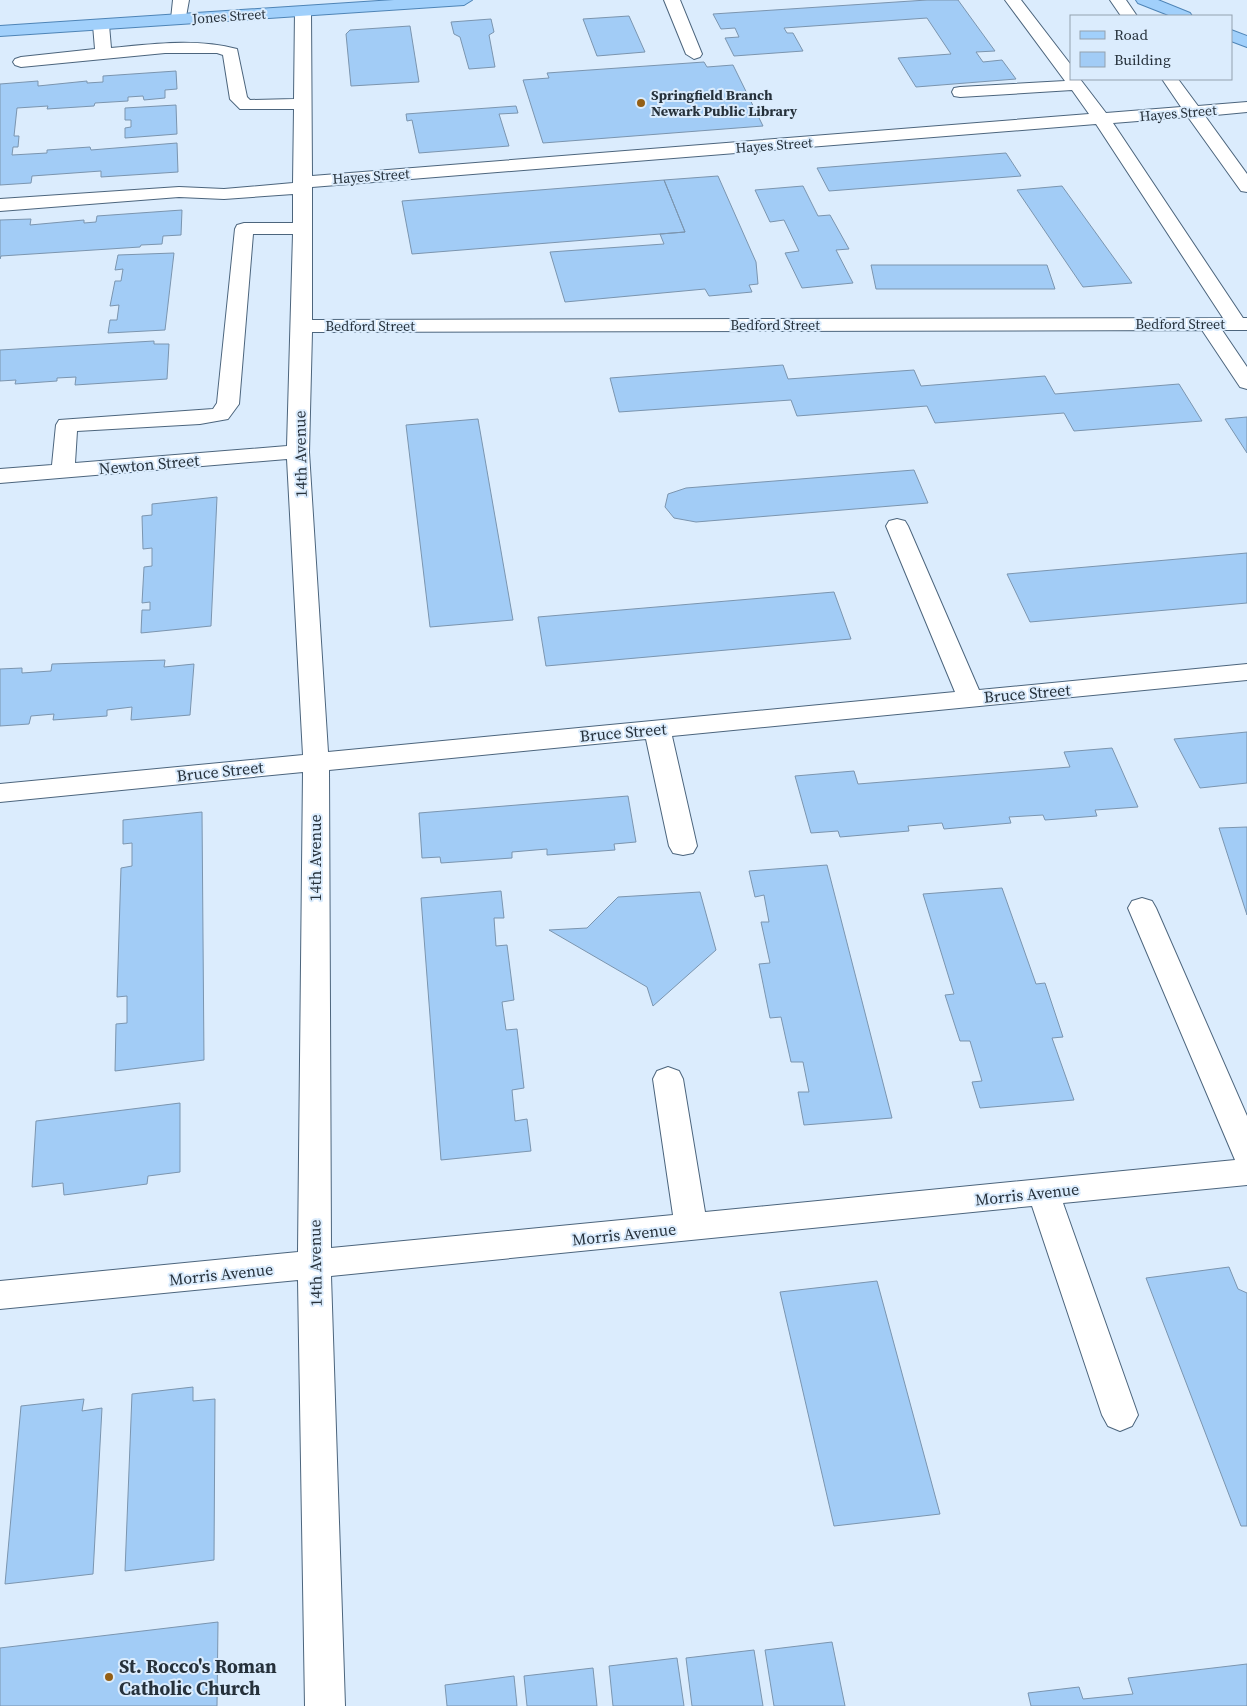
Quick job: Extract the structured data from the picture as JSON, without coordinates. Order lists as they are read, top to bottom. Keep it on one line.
{"streets":{"main road":["Jones Street"],"street":["Hayes Street","Bedford Street","14th Avenue","Newton Street","Bruce Street","Morris Avenue"]},"crossings":[["Jones Street","14th Avenue"],["Hayes Street","14th Avenue"],["Bedford Street","14th Avenue"],["14th Avenue","Newton Street"],["14th Avenue","Bruce Street"],["14th Avenue","Morris Avenue"]],"places":["Springfield Branch Newark Public Library","St. Rocco's Roman Catholic Church"],"legend":["Road","Building"]}
